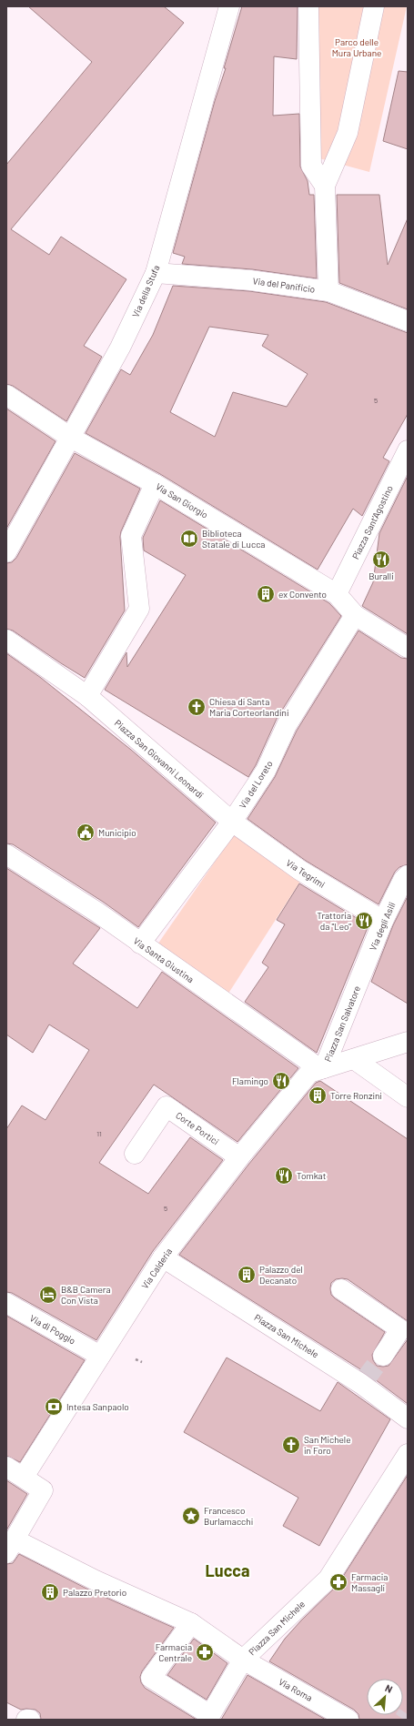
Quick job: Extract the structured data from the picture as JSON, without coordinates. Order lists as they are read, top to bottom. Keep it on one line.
{"streets":{"street":["Via del Panificio","Via della Stufa","Via San Giorgio","Piazza Sant'Agostino","Piazza San Giovanni Leonardi","Via del Loreto","Via Tegrimi","Via degli Asili","Via Santa Giustina","Piazza San Salvatore","Corte Portici","Via Calderia","Via di Poggio","Piazza San Michele","Via Roma"]},"crossings":[["Via del Panificio","Via della Stufa"],["Via della Stufa","Via San Giorgio"],["Via San Giorgio","Piazza Sant'Agostino"],["Via San Giorgio","Via del Loreto"],["Piazza San Giovanni Leonardi","Via del Loreto"],["Piazza San Giovanni Leonardi","Via Tegrimi"],["Via del Loreto","Via Tegrimi"],["Via del Loreto","Via Santa Giustina"],["Via Tegrimi","Via degli Asili"],["Via degli Asili","Piazza San Salvatore"],["Via Santa Giustina","Piazza San Salvatore"],["Via Santa Giustina","Via Calderia"],["Piazza San Salvatore","Via Calderia"],["Corte Portici","Via Calderia"],["Via Calderia","Via di Poggio"],["Via Calderia","Piazza San Michele"],["Piazza San Michele","Via Roma"]],"districts":["Lucca"],"parks":["Parco delle Mura Urbane"],"places":{"library":["Biblioteca Statale di Lucca"],"restaurant":["Buralli","Trattoria da \"Leo\"","Flamingo","Tomkat"],"building":["ex Convento","Torre Ronzini","Palazzo del Decanato","Palazzo Pretorio"],"church":["Chiesa di Santa Maria Corteorlandini","San Michele in Foro"],"public building":["Municipio"],"hotel":["B&B Camera Con Vista"],"bank":["Intesa Sanpaolo"],"place":["Francesco Burlamacchi"],"pharmacy":["Farmacia Massagli","Farmacia Centrale"]},"house_numbers":["5","11","5"],"north":"top right"}
